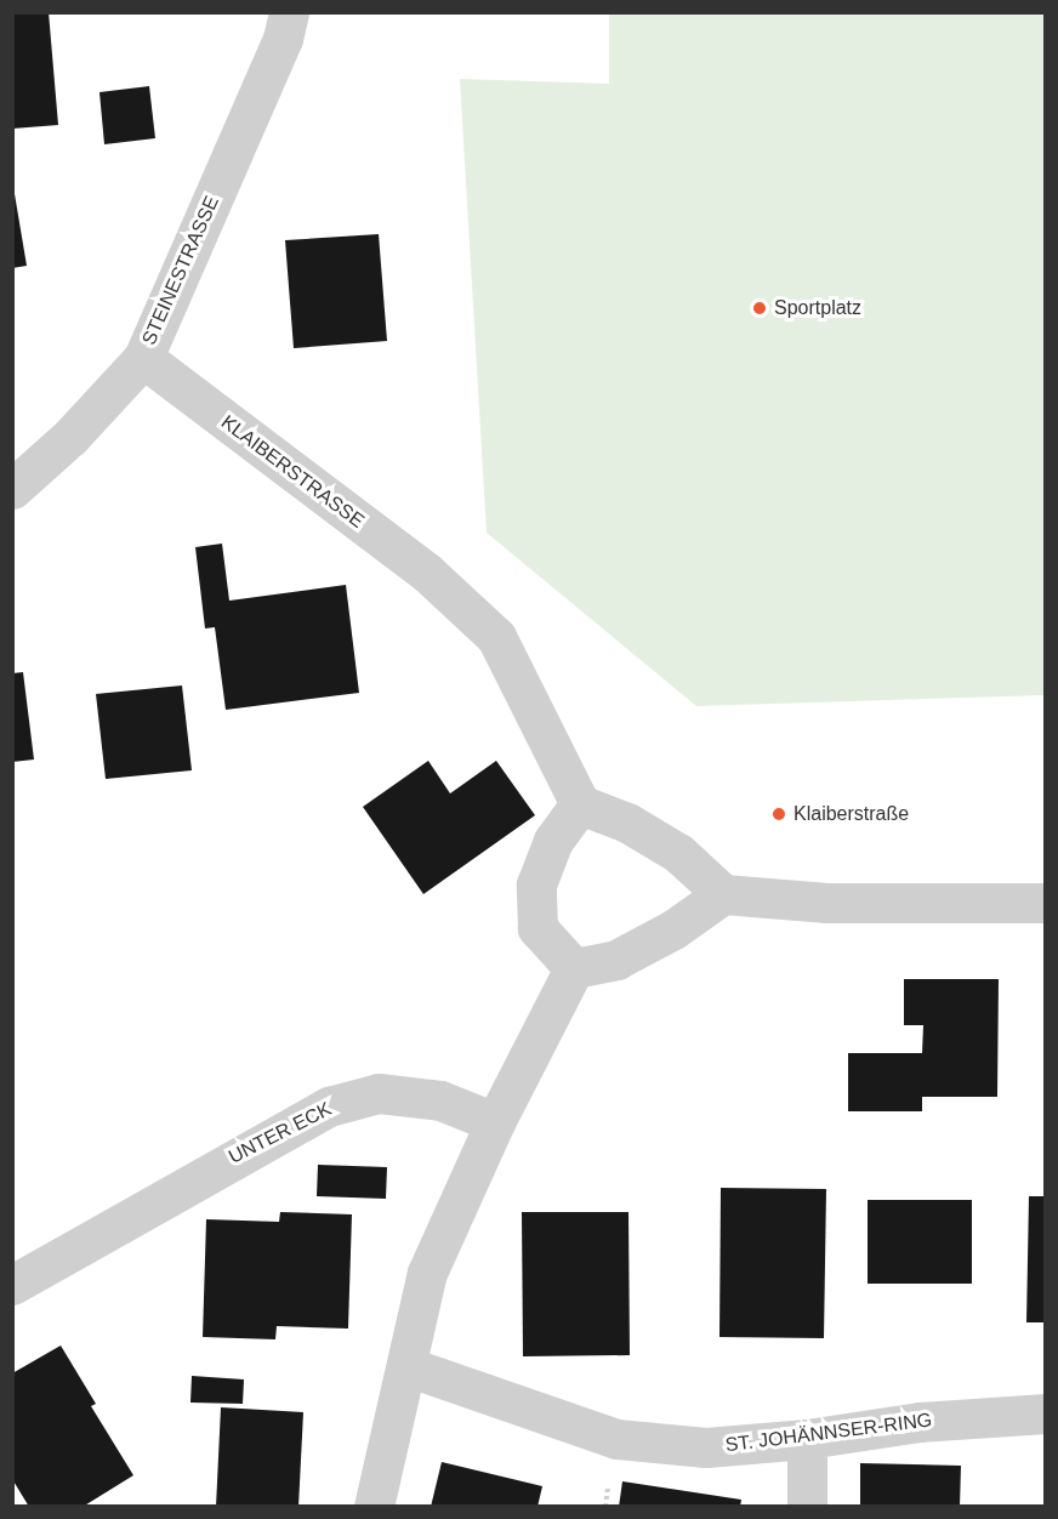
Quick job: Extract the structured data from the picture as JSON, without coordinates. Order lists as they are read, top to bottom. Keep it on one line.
{"streets":{"street":["STEINESTRASSE","KLAIBERSTRASSE","UNTER ECK","ST. JOHÄNNSER-RING"]},"crossings":[["STEINESTRASSE","KLAIBERSTRASSE"]],"places":["Sportplatz","Klaiberstraße"]}
